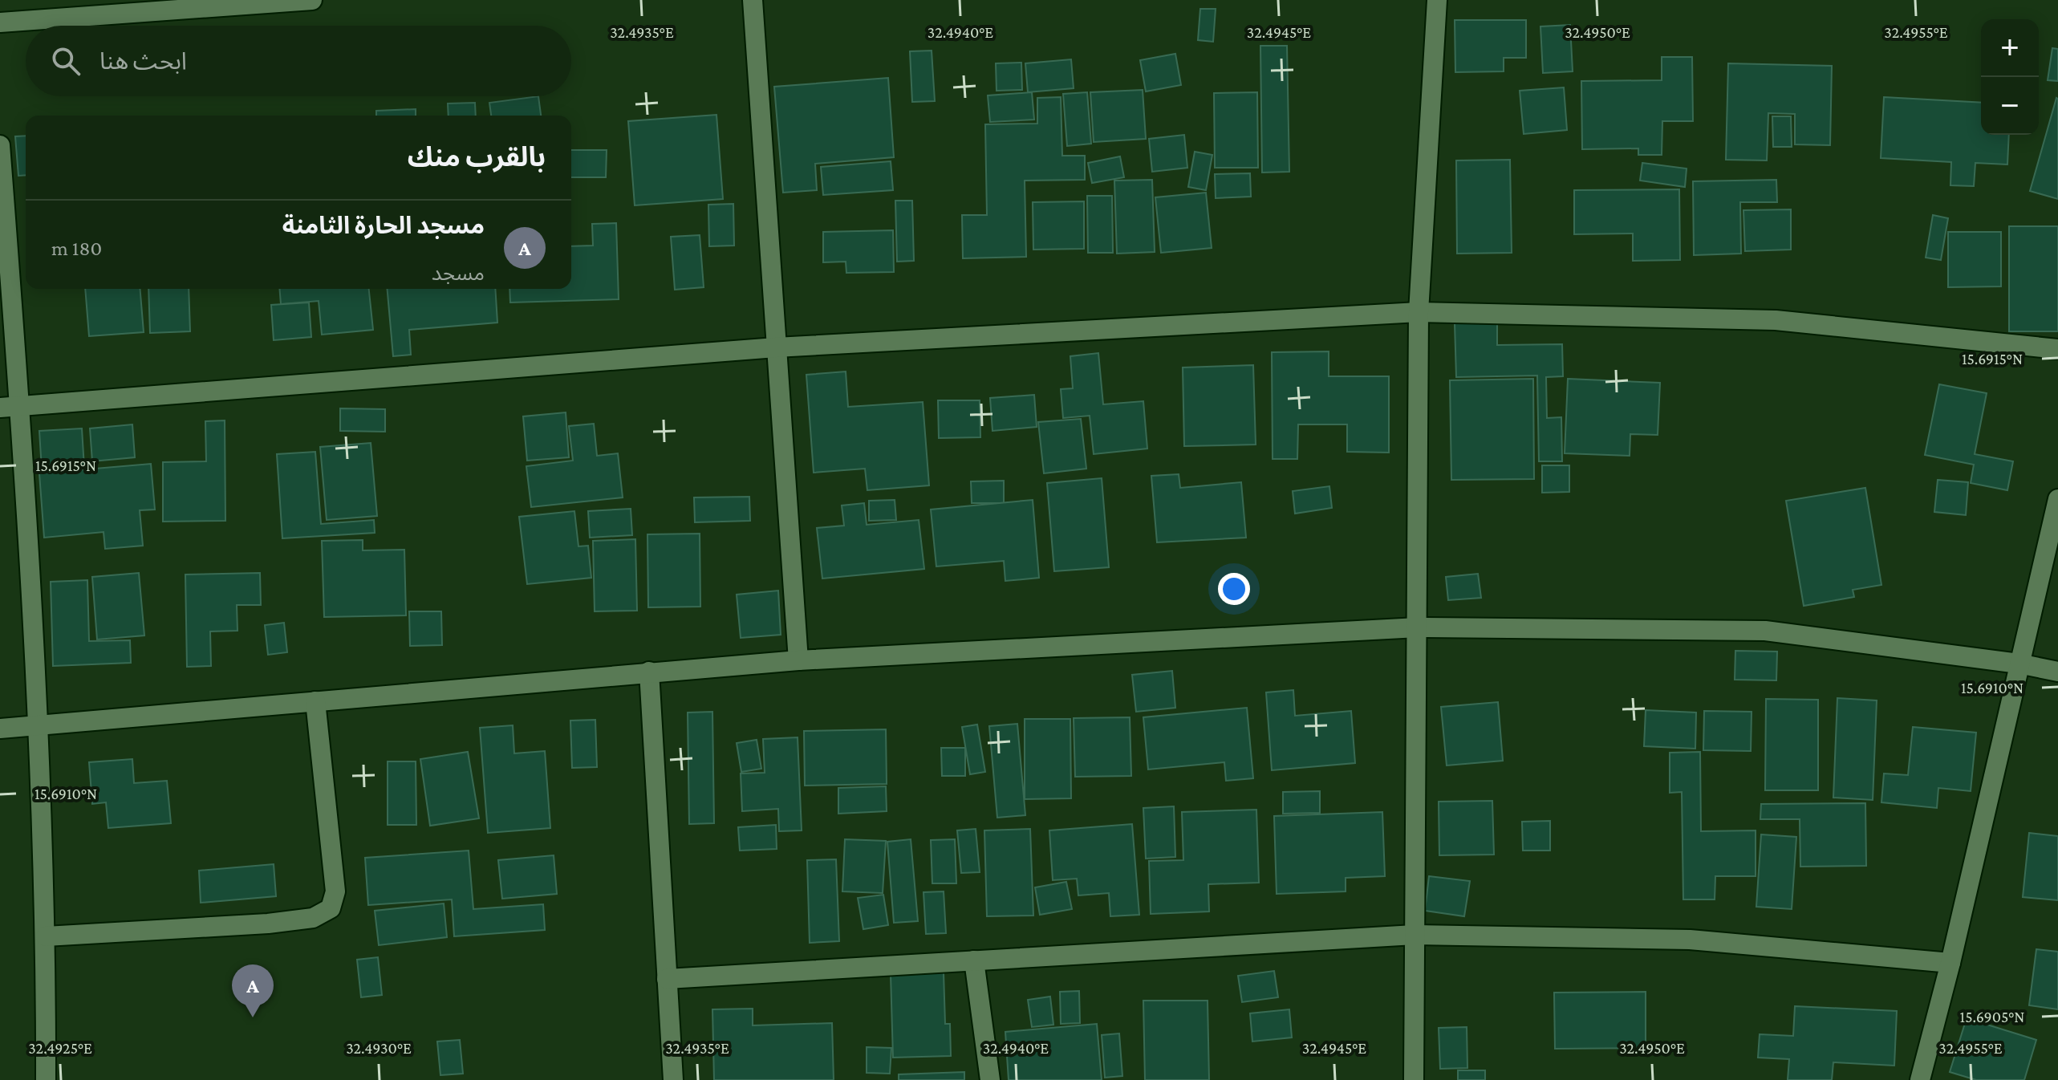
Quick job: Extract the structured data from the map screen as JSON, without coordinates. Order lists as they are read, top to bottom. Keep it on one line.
{"page":{"map_buttons":["+","−"],"search":"ابحث هنا","heading":"بالقرب منك","list":[{"mark":"A","name":"مسجد الحارة الثامنة","note":"مسجد","value":"180 m"}],"pins":"A"},"coordinates":["32.4935°E","32.4940°E","32.4945°E","32.4950°E","32.4955°E","15.6915°N","15.6910°N","15.6905°N","32.4925°E","32.4930°E"]}
